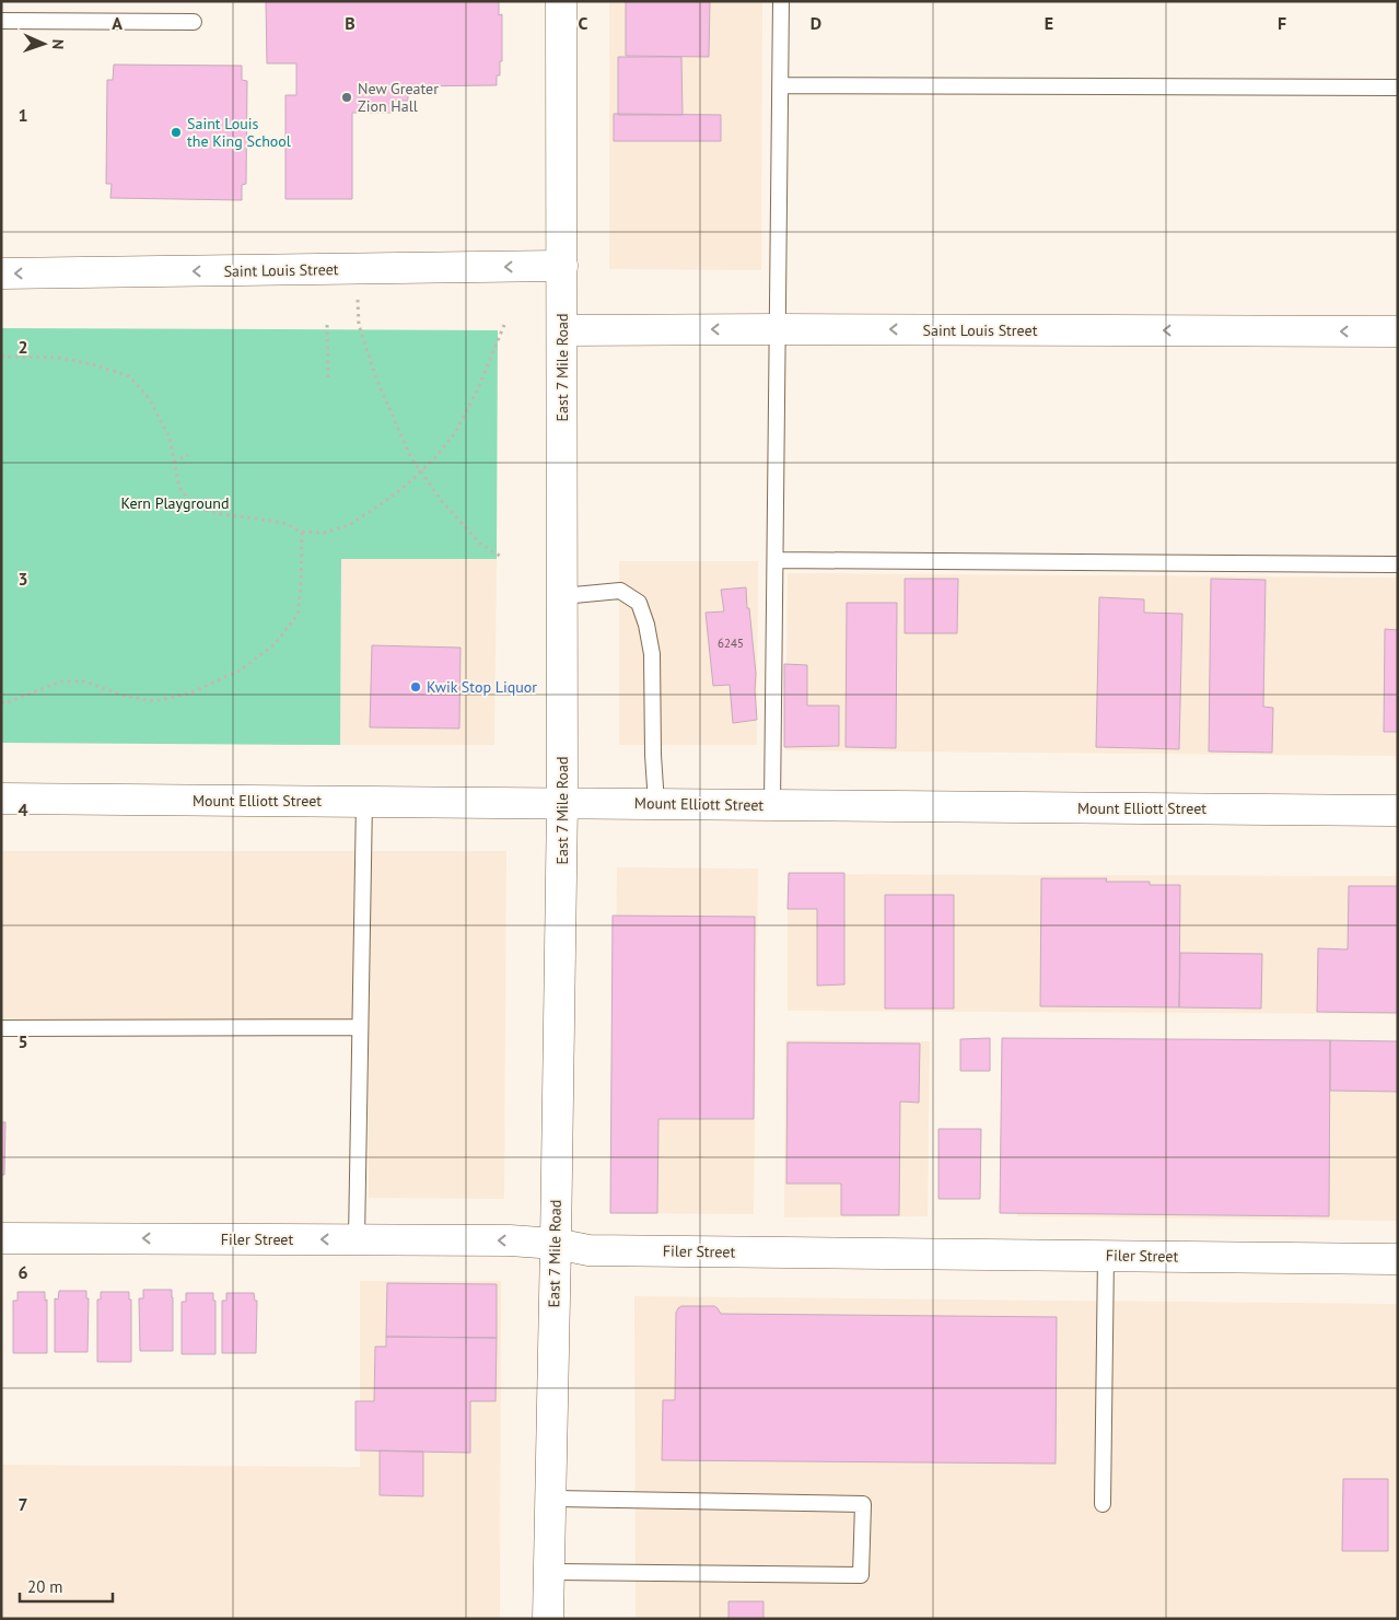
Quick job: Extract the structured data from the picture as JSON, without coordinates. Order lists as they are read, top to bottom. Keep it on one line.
{"streets":{"street":["Saint Louis Street","East 7 Mile Road","Mount Elliott Street","Filer Street"]},"crossings":[["Saint Louis Street","East 7 Mile Road"],["East 7 Mile Road","Mount Elliott Street"],["East 7 Mile Road","Filer Street"]],"one_way":["Saint Louis Street","Filer Street"],"parks":["Kern Playground"],"places":["New Greater Zion Hall","Saint Louis the King School","Kwik Stop Liquor"],"house_numbers":["6245"],"scale_bar":"20 m","north":"right","grid":{"columns":["A","B","C","D","E","F"],"rows":["1","2","3","4","5","6","7"]}}
